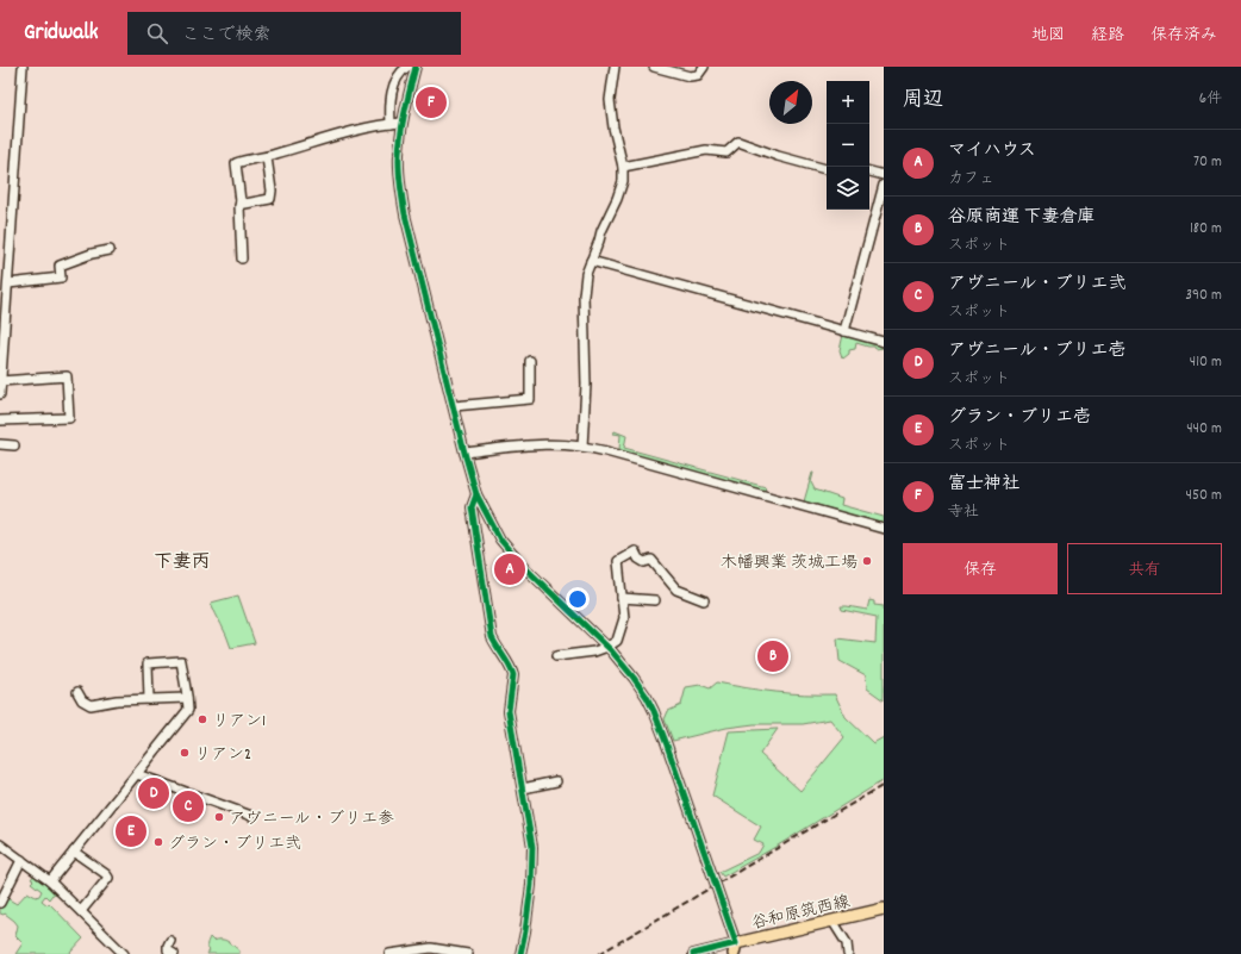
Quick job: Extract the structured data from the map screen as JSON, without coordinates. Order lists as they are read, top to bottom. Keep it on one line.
{"streets":{"main road":["谷和原筑西線"]},"districts":["下妻丙"],"places":["木幡興業 茨城工場","リアン1","リアン2","アヴニール・ブリエ参","グラン・ブリエ弐"],"north":"top right","page":{"header":"Gridwalk","search":"ここで検索","nav":["地図","経路","保存済み"],"heading":["周辺","6件"],"map_buttons":["+","−"],"pins":["F","A","B","D","C","E"],"list":[{"mark":"A","name":"マイハウス","note":"カフェ","value":"70 m"},{"mark":"B","name":"谷原商運 下妻倉庫","note":"スポット","value":"180 m"},{"mark":"C","name":"アヴニール・ブリエ弐","note":"スポット","value":"390 m"},{"mark":"D","name":"アヴニール・ブリエ壱","note":"スポット","value":"410 m"},{"mark":"E","name":"グラン・ブリエ壱","note":"スポット","value":"440 m"},{"mark":"F","name":"富士神社","note":"寺社","value":"450 m"}],"buttons":["保存","共有"]}}
